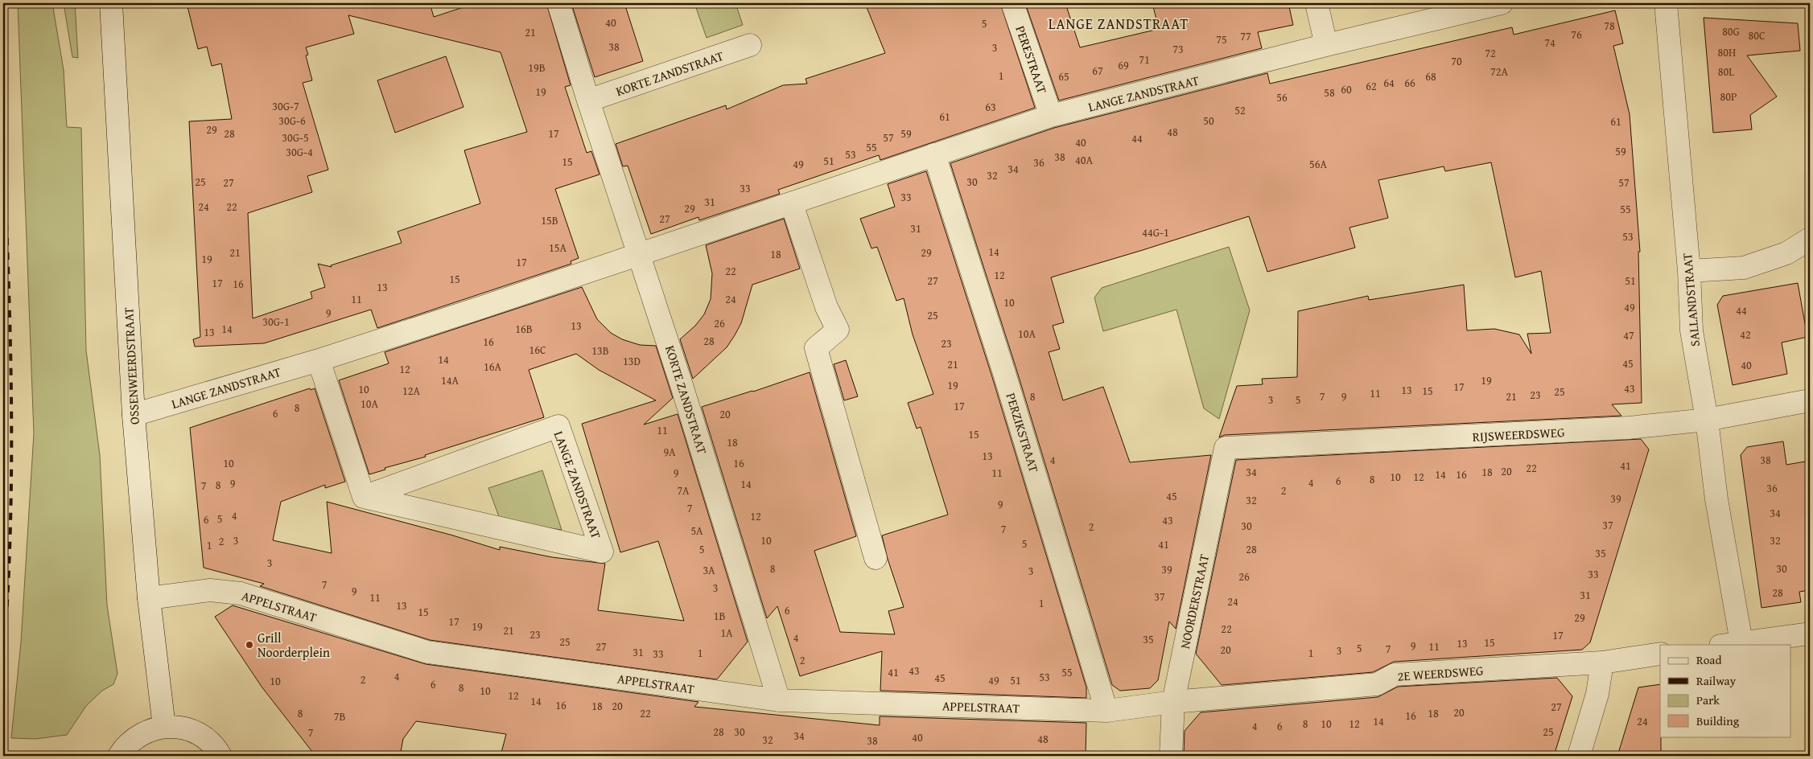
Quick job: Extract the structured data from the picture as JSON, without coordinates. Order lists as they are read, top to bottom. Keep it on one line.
{"streets":{"street":["PERESTRAAT","KORTE ZANDSTRAAT","LANGE ZANDSTRAAT","SALLANDSTRAAT","OSSENWEERDSTRAAT","PERZIKSTRAAT","RIJSWEERDSWEG","NOORDERSTRAAT","APPELSTRAAT","2E WEERDSWEG"]},"crossings":[["PERESTRAAT","LANGE ZANDSTRAAT"],["KORTE ZANDSTRAAT","LANGE ZANDSTRAAT"],["KORTE ZANDSTRAAT","APPELSTRAAT"],["LANGE ZANDSTRAAT","OSSENWEERDSTRAAT"],["LANGE ZANDSTRAAT","PERZIKSTRAAT"],["SALLANDSTRAAT","RIJSWEERDSWEG"],["OSSENWEERDSTRAAT","APPELSTRAAT"],["PERZIKSTRAAT","APPELSTRAAT"],["RIJSWEERDSWEG","NOORDERSTRAAT"],["NOORDERSTRAAT","APPELSTRAAT"],["NOORDERSTRAAT","2E WEERDSWEG"],["APPELSTRAAT","2E WEERDSWEG"]],"districts":["LANGE ZANDSTRAAT"],"places":["Grill Noorderplein"],"house_numbers":["40","5","78","80G","21","76","80C","77","75","74","38","3","73","80H","72","71","70","69","19B","67","72A","80L","1","65","68","64","66","62","60","19","58","80P","56","30G-7","63","52","61","30G-6","50","61","29","48","28","17","59","30G-5","57","44","40","55","59","30G-4","53","38","40A","51","15","36","49","56A","34","32","25","30","27","57","33","33","31","24","22","29","55","27","15B","31","44G-1","53","15A","14","21","29","18","19","17","22","12","15","27","51","17","16","13","11","24","10","49","44","9","25","30G-1","26","13","14","16B","13","10A","42","47","28","16","23","16C","13B","14","13D","45","21","40","16A","12","14A","19","19","17","43","10","13","12A","15","25","11","23","8","7","9","21","3","5","10A","17","8","6","20","11","15","18","9A","13","4","38","10","16","41","22","20","34","18","9","11","14","16","10","12","8","6","4","9","14","8","7","36","7A","2","45","39","32","9","7","34","4","12","5","6","43","37","30","2","7","5A","3","10","32","2","5","41","1","5","28","35","3","8","30","39","3A","3","33","26","7","3","9","28","31","37","11","24","1","13","6","15","1B","29","17","19","22","21","1A","23","17","4","35","25","15","13","9","27","11","5","7","20","3","31","1","1","33","2","43","41","55","4","53","45","2","49","51","10","6","8","10","12","14","16","18","20","27","20","8","22","18","16","7B","14","24","8","10","12","4","6","28","30","25","7","34","40","48","32","38"],"legend":["Road","Railway","Park","Building"]}
